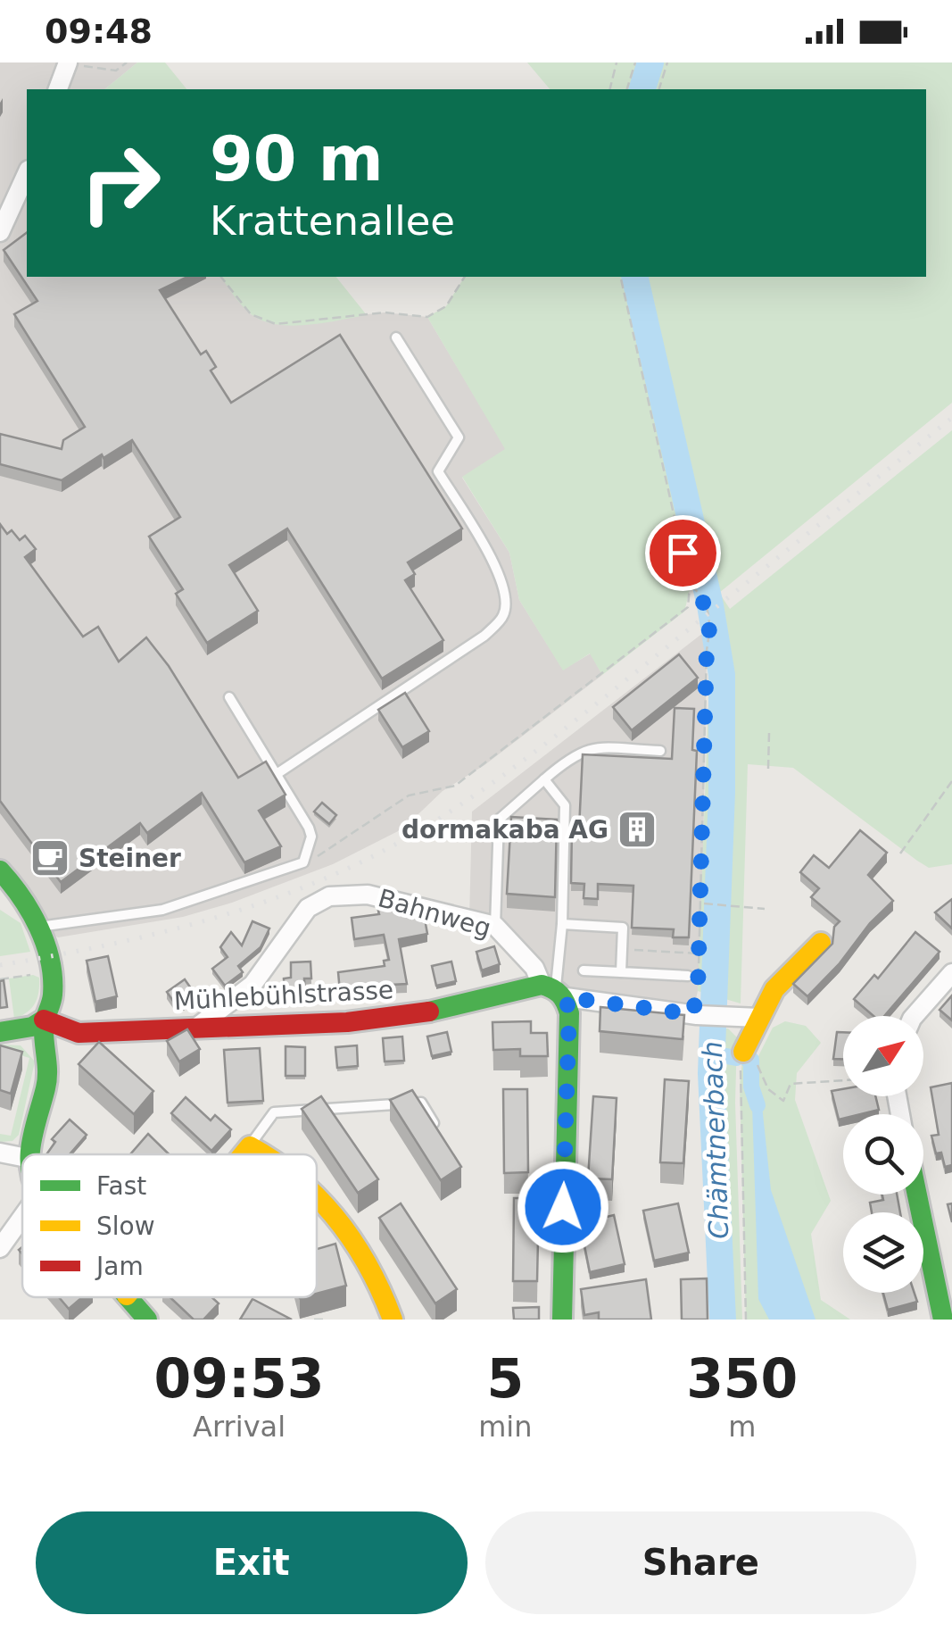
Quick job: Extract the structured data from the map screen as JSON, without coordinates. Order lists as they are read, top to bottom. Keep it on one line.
{"streets":{"street":["Bahnweg","Mühlebühlstrasse"]},"crossings":[["Bahnweg","Mühlebühlstrasse"]],"water":["Chämtnerbach"],"places":{"building":["dormakaba AG"],"cafe":["Steiner"]},"legend":["Fast","Slow","Jam"],"north":"top right","page":{"status":"09:48","turn":["90 m","Krattenallee"],"eta":["09:53","Arrival","5","min","350","m"],"buttons":["Exit","Share"]}}
